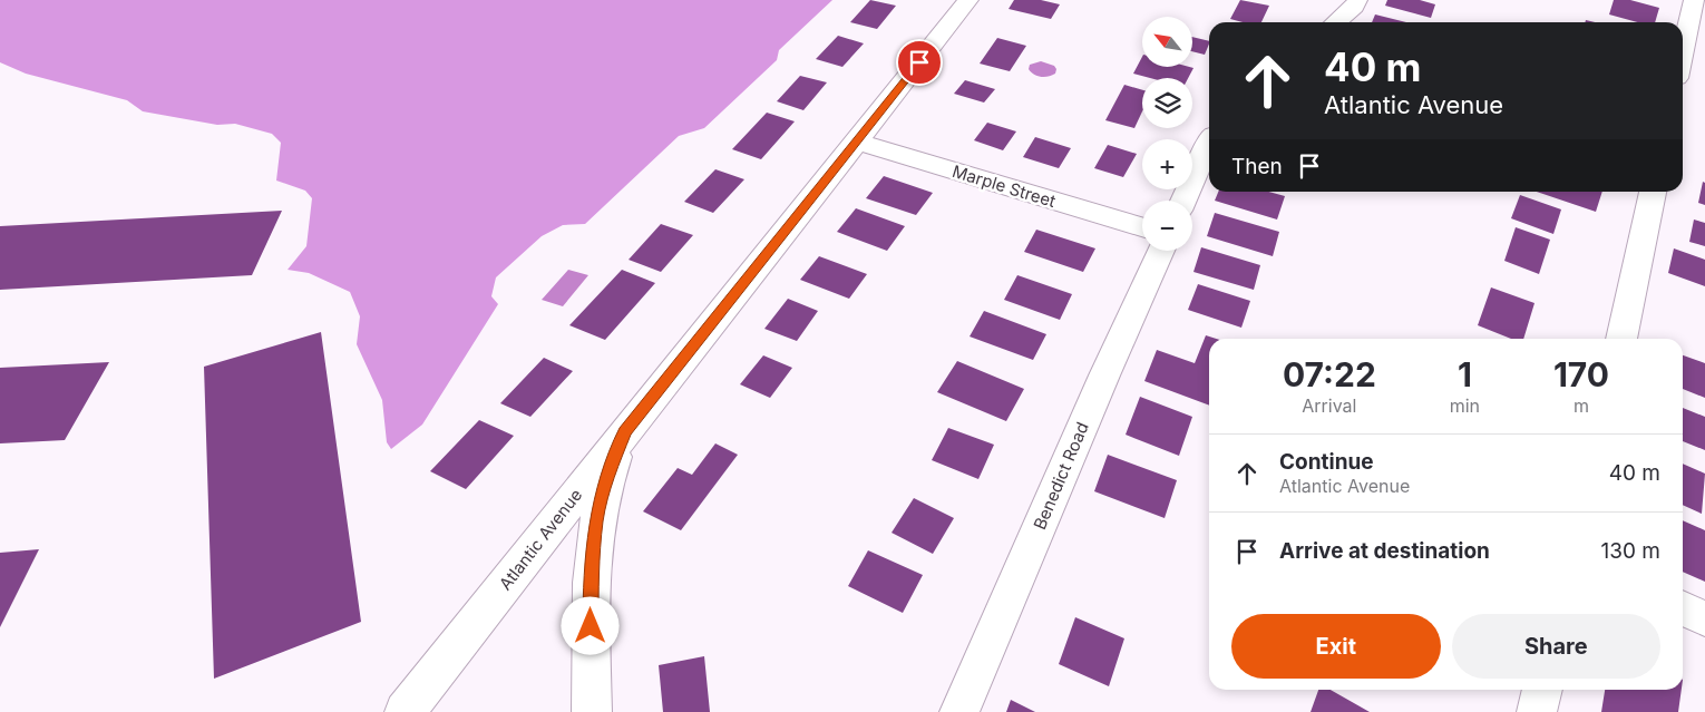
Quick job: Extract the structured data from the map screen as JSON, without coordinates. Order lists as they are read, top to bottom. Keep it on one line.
{"streets":{"street":["Marple Street","Benedict Road","Atlantic Avenue"]},"crossings":[["Marple Street","Atlantic Avenue"]],"north":"top left","page":{"map_buttons":["+","−"],"turn":["40 m","Atlantic Avenue"],"then":"Then","eta":["07:22","Arrival","1","min","170","m"],"list":[{"name":"Continue","note":"Atlantic Avenue","value":"40 m"},{"name":"Arrive at destination","value":"130 m"}],"buttons":["Exit","Share"]}}
